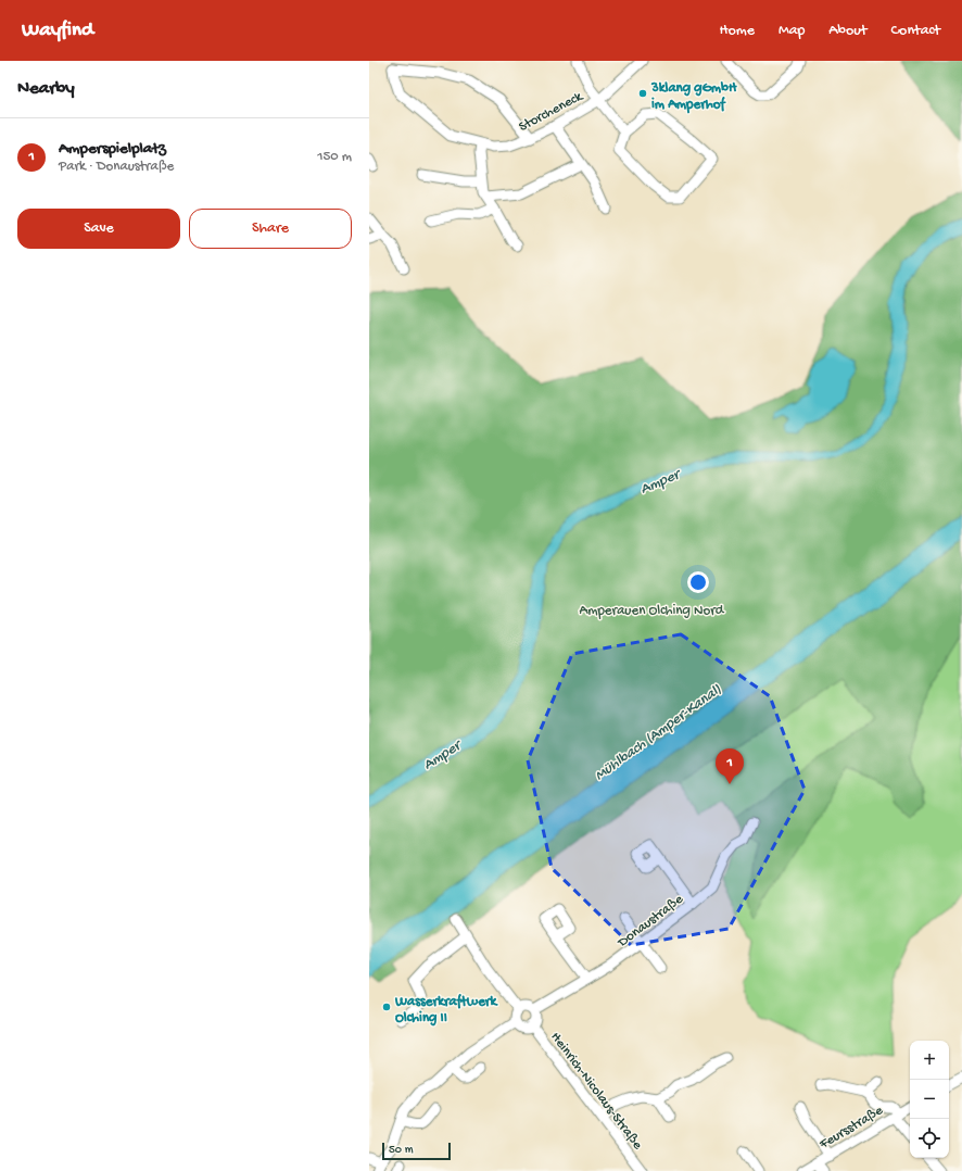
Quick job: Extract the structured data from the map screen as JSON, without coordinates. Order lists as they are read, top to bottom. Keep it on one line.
{"streets":{"street":["Storcheneck","Donaustraße","Heinrich-Nicolaus-Straße","Feursstraße"]},"crossings":[["Donaustraße","Heinrich-Nicolaus-Straße"]],"water":["Amper","Mühlbach (Amper-Kanal)"],"parks":["Amperauen Olching Nord"],"places":["3klang gGmbH im Amperhof","Wasserkraftwerk Olching II"],"scale_bar":"50 m","page":{"header":"Wayfind","nav":["Home","Map","About","Contact"],"heading":"Nearby","list":[{"mark":"1","name":"Amperspielplatz","note":"Park · Donaustraße","value":"150 m"}],"buttons":["Save","Share"],"pins":"1","map_buttons":["+","−"],"scale":"50 m"}}
